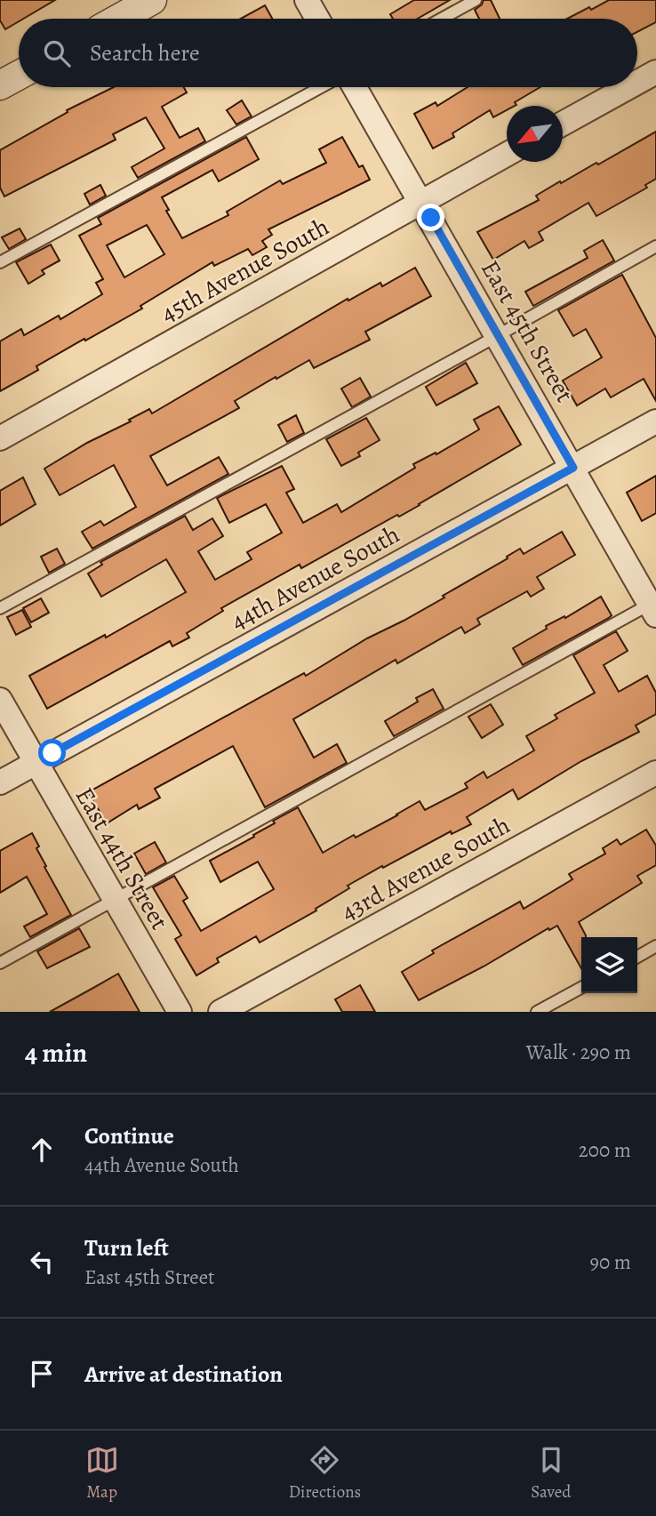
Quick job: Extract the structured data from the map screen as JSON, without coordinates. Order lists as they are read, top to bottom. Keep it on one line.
{"streets":{"street":["45th Avenue South","East 45th Street","44th Avenue South","East 44th Street","43rd Avenue South"]},"crossings":[["45th Avenue South","East 45th Street"],["East 45th Street","44th Avenue South"],["44th Avenue South","East 44th Street"]],"north":"bottom left","page":{"search":"Search here","heading":["4 min","Walk · 290 m"],"list":[["Continue","44th Avenue South","200 m"],["Turn left","East 45th Street","90 m"],"Arrive at destination"],"nav":["Map","Directions","Saved"]}}
